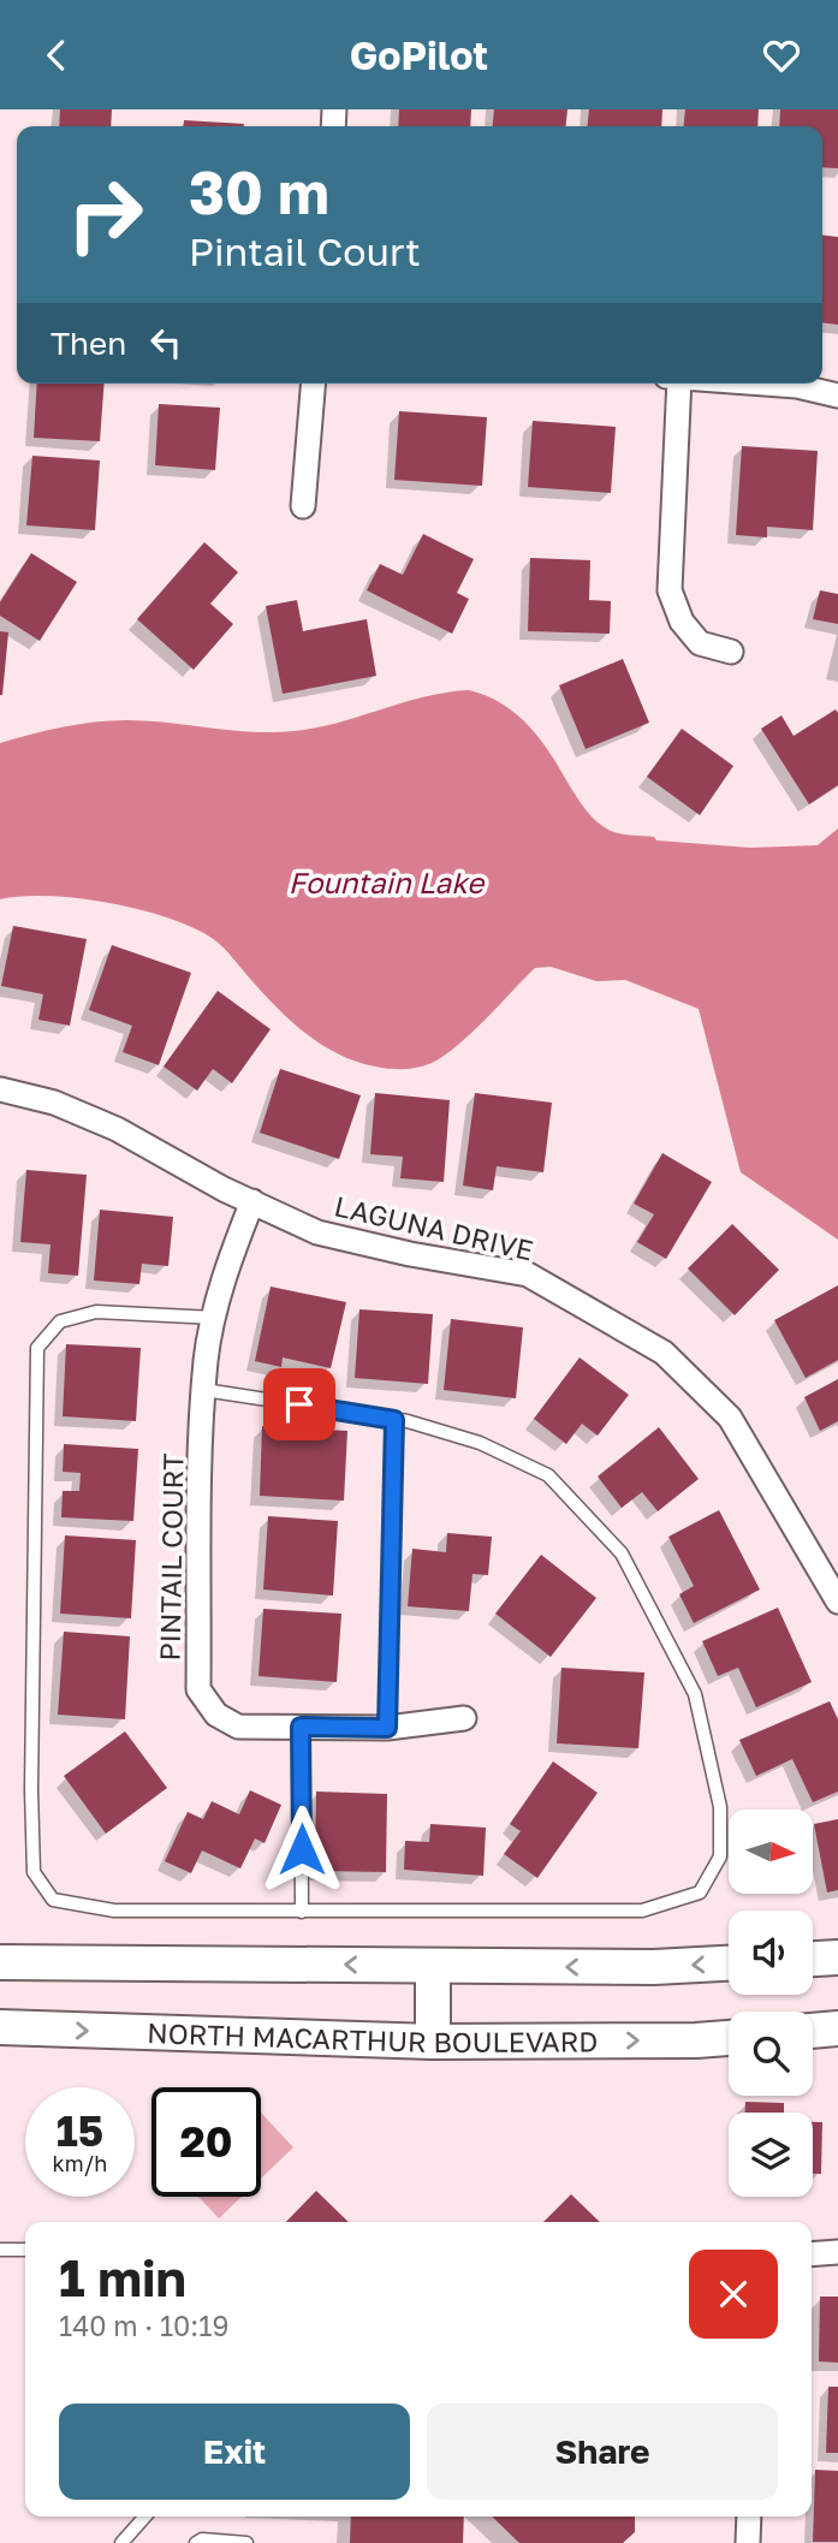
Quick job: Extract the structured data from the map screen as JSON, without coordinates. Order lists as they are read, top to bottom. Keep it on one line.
{"streets":{"main road":["NORTH MACARTHUR BOULEVARD"],"street":["LAGUNA DRIVE","PINTAIL COURT"]},"crossings":[["LAGUNA DRIVE","PINTAIL COURT"]],"water":["Fountain Lake"],"north":"right","page":{"header":"GoPilot","turn":["30 m","Pintail Court"],"then":"Then","speed":"15 km/h","limit":"20","heading":["1 min","140 m · 10:19"],"buttons":["Exit","Share"]}}
